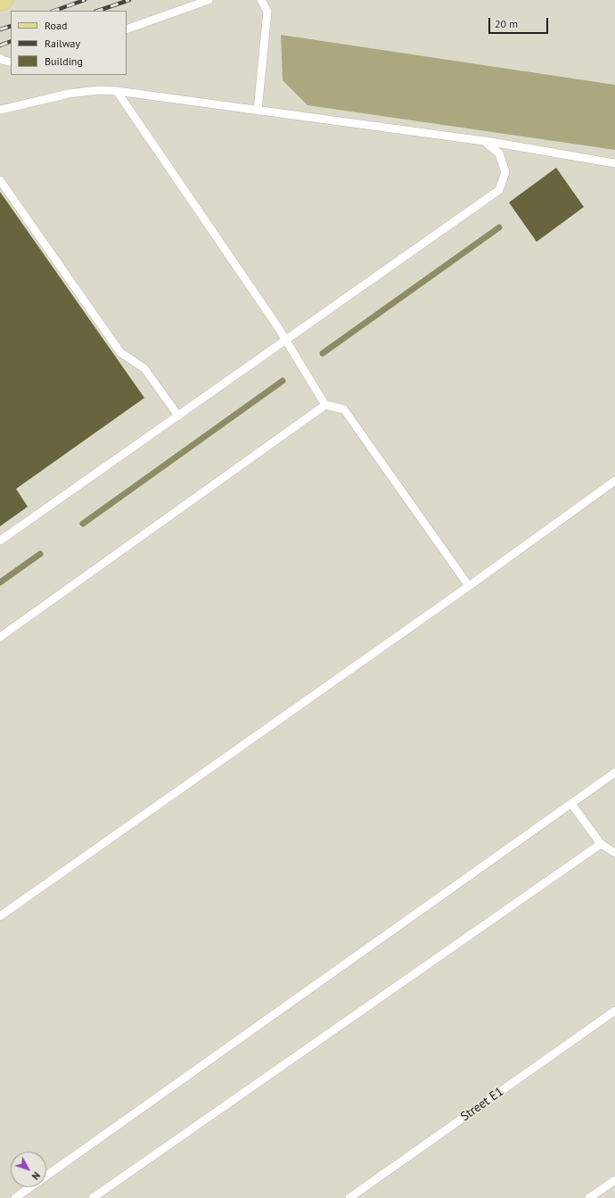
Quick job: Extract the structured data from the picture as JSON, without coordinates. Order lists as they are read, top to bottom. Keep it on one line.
{"streets":{"lane":["Street E1"]},"legend":["Road","Railway","Building"],"scale_bar":"20 m","north":"bottom right"}
